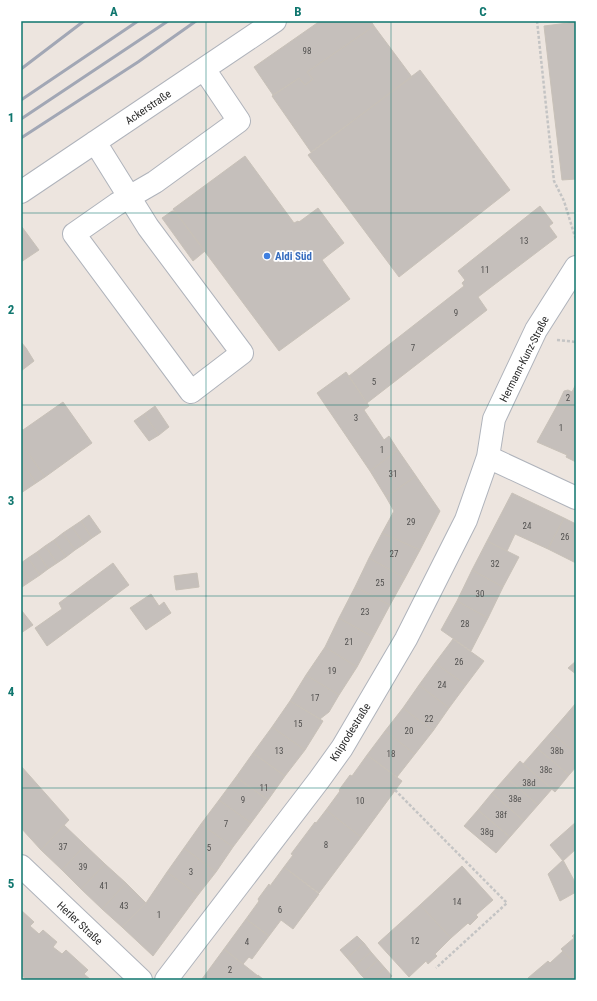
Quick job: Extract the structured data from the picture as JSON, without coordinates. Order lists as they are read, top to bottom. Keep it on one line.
{"streets":{"street":["Ackerstraße","Hermann-Kunz-Straße","Kniprodestraße","Herler Straße"]},"crossings":[["Hermann-Kunz-Straße","Kniprodestraße"]],"places":["Aldi Süd"],"house_numbers":["98","13","11","9","7","5","2","3","1","1","31","29","24","26","27","32","25","30","23","28","21","26","19","24","17","22","15","20","13","38b","18","38c","38d","11","38e","9","10","38f","7","38g","8","37","5","39","3","41","14","43","6","1","12","4","2"],"grid":{"columns":["A","B","C"],"rows":["1","2","3","4","5"]}}
